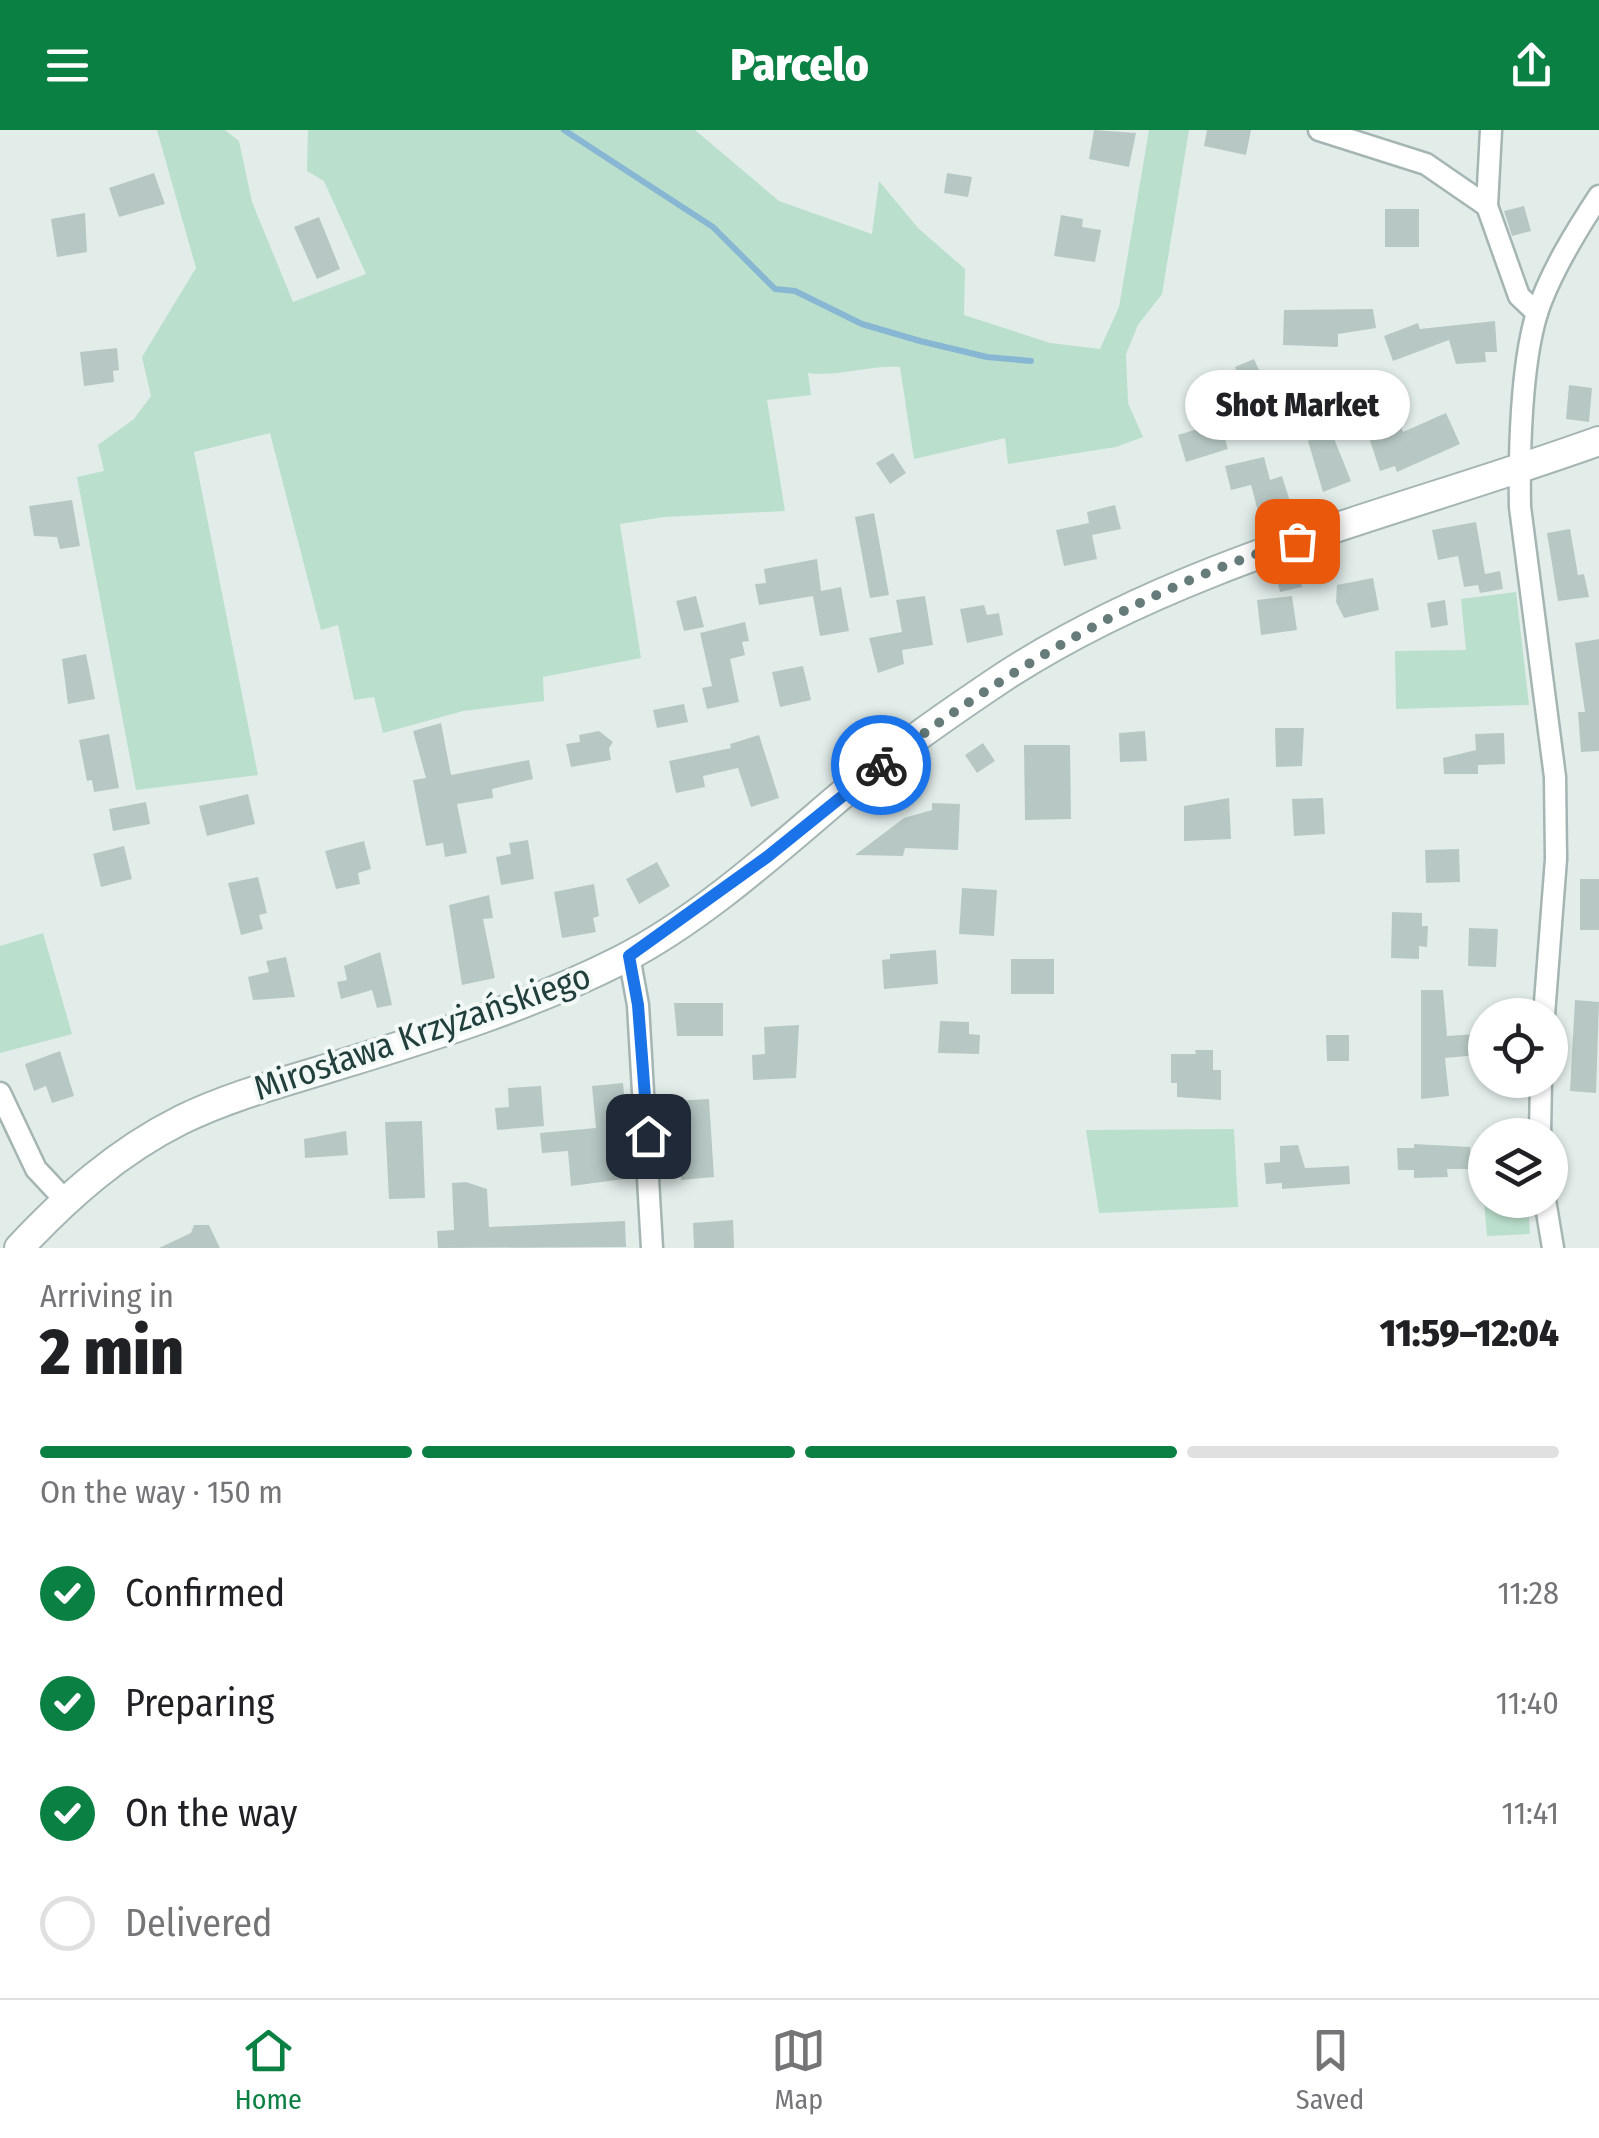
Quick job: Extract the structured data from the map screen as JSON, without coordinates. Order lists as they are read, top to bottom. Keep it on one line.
{"streets":{"street":["Mirosława Krzyżańskiego"]},"places":["Shot Market"],"page":{"header":"Parcelo","bubble":"Shot Market","heading":["2 min","Arriving in","11:59–12:04"],"bar":"On the way · 150 m","list":[["Confirmed","11:28"],["Preparing","11:40"],["On the way","11:41"],"Delivered"],"tabs":["Home","Map","Saved"]}}
